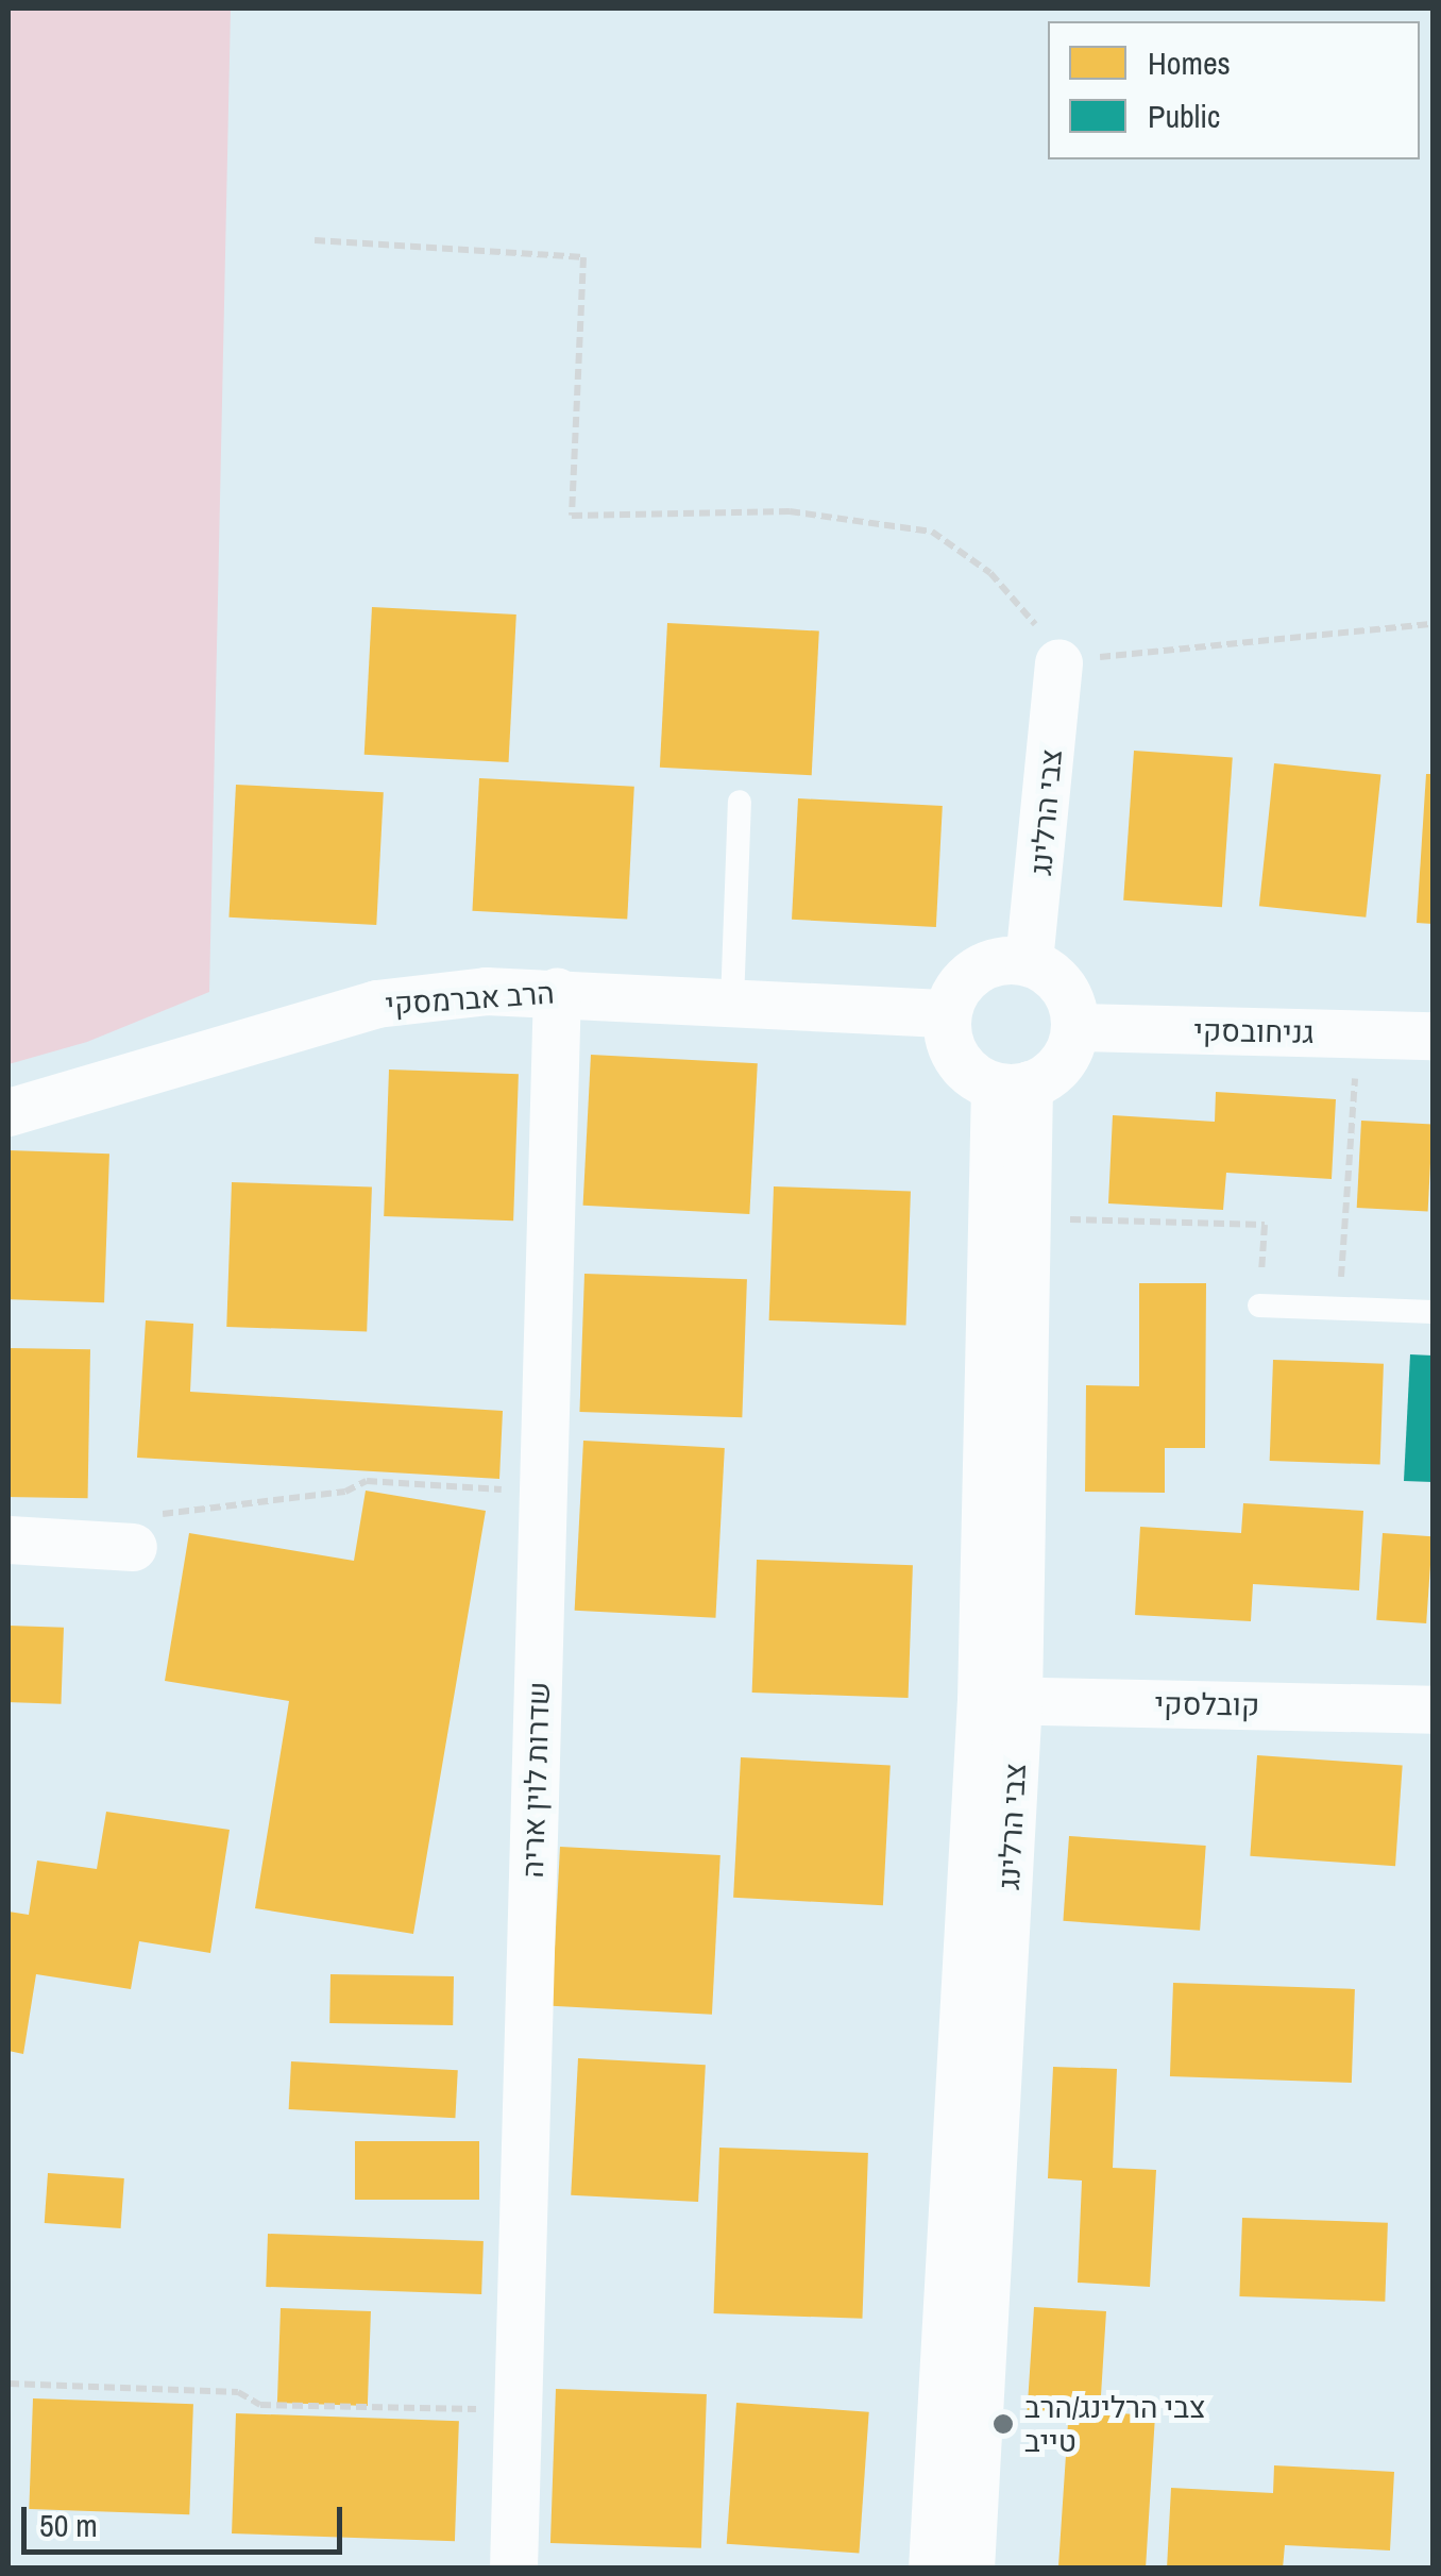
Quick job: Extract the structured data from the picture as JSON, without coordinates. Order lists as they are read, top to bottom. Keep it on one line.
{"streets":{"street":["צבי הרלינג","הרב אברמסקי","גניחובסקי","קובלסקי","שדרות לוין אריה"]},"crossings":[["צבי הרלינג","הרב אברמסקי"],["צבי הרלינג","גניחובסקי"],["צבי הרלינג","קובלסקי"],["הרב אברמסקי","גניחובסקי"],["הרב אברמסקי","שדרות לוין אריה"]],"places":["צבי הרלינג/הרב טייב"],"legend":["Homes","Public"],"scale_bar":"50 m"}
